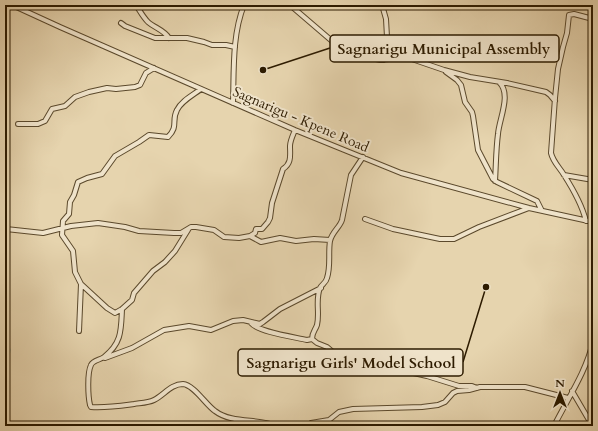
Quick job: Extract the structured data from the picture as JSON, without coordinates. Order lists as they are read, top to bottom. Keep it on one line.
{"streets":{"street":["Sagnarigu - Kpene Road"]},"places":["Sagnarigu Municipal Assembly","Sagnarigu Girls' Model School"],"north":"top"}
